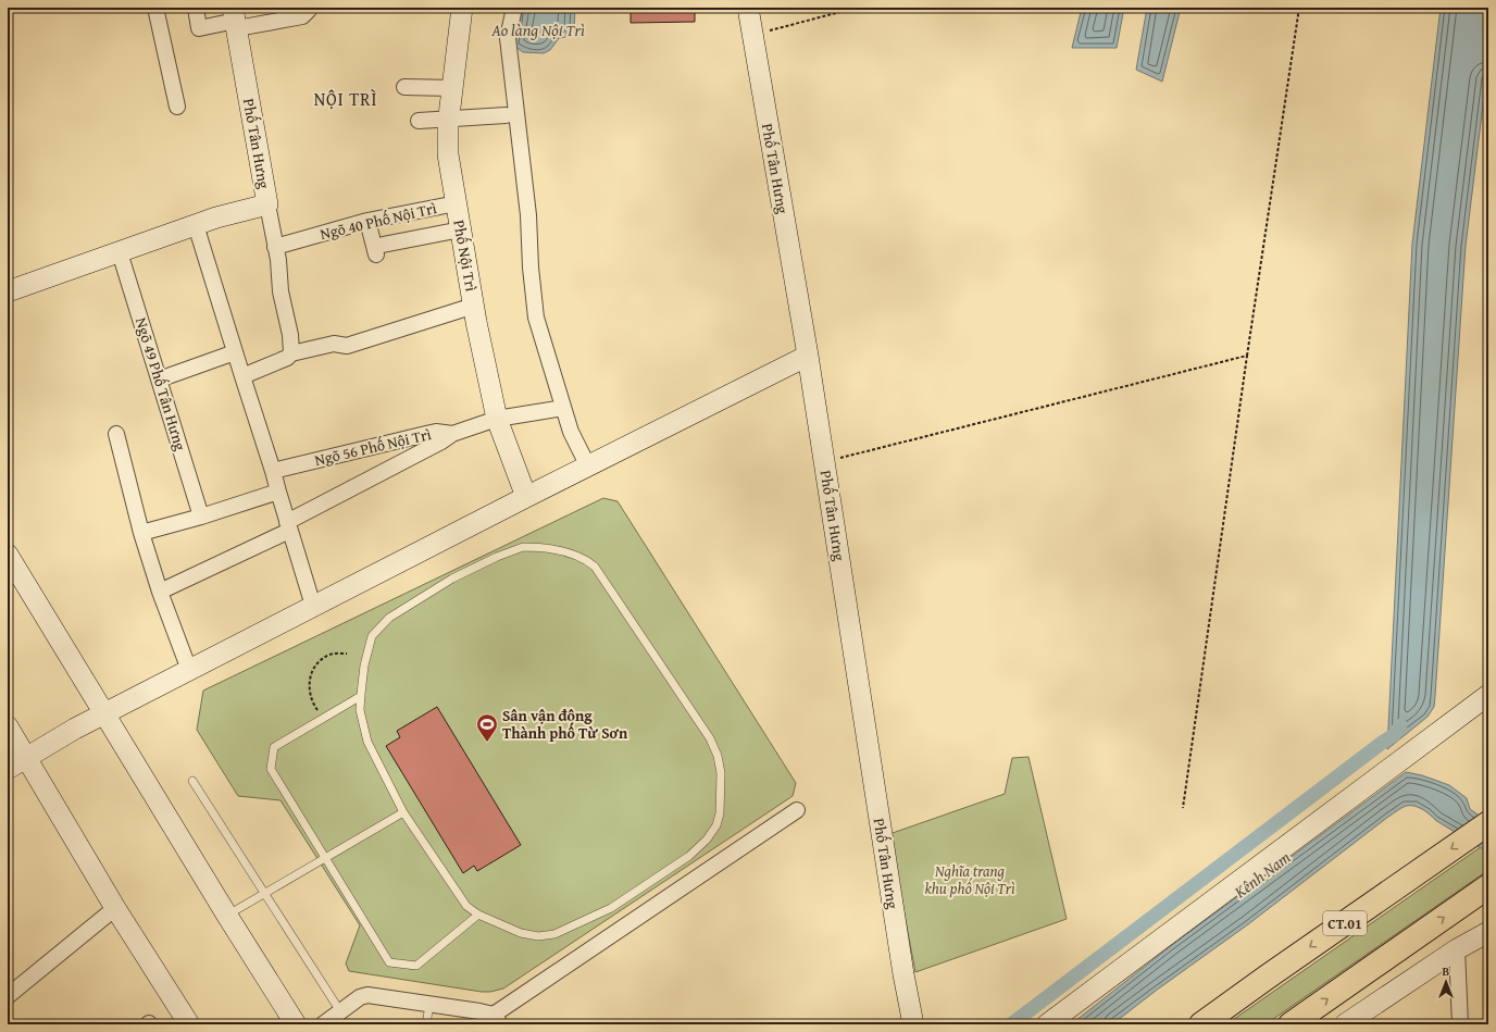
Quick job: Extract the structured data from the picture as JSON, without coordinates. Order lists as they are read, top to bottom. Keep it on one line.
{"streets":{"highway":["CT.01"],"street":["Phố Tân Hưng","Ngõ 40 Phố Nội Trì","Phố Nội Trì","Ngõ 49 Phố Tân Hưng","Ngõ 56 Phố Nội Trì"]},"crossings":[["Phố Tân Hưng","Ngõ 49 Phố Tân Hưng"],["Ngõ 40 Phố Nội Trì","Phố Nội Trì"],["Phố Nội Trì","Ngõ 56 Phố Nội Trì"]],"districts":["NỘI TRÌ"],"water":["Ao làng Nội Trì","Kênh Nam"],"parks":["Nghĩa trang khu phố Nội Trì"],"places":{"sports":["Sân vận động Thành phố Từ Sơn"]},"north":"top"}
